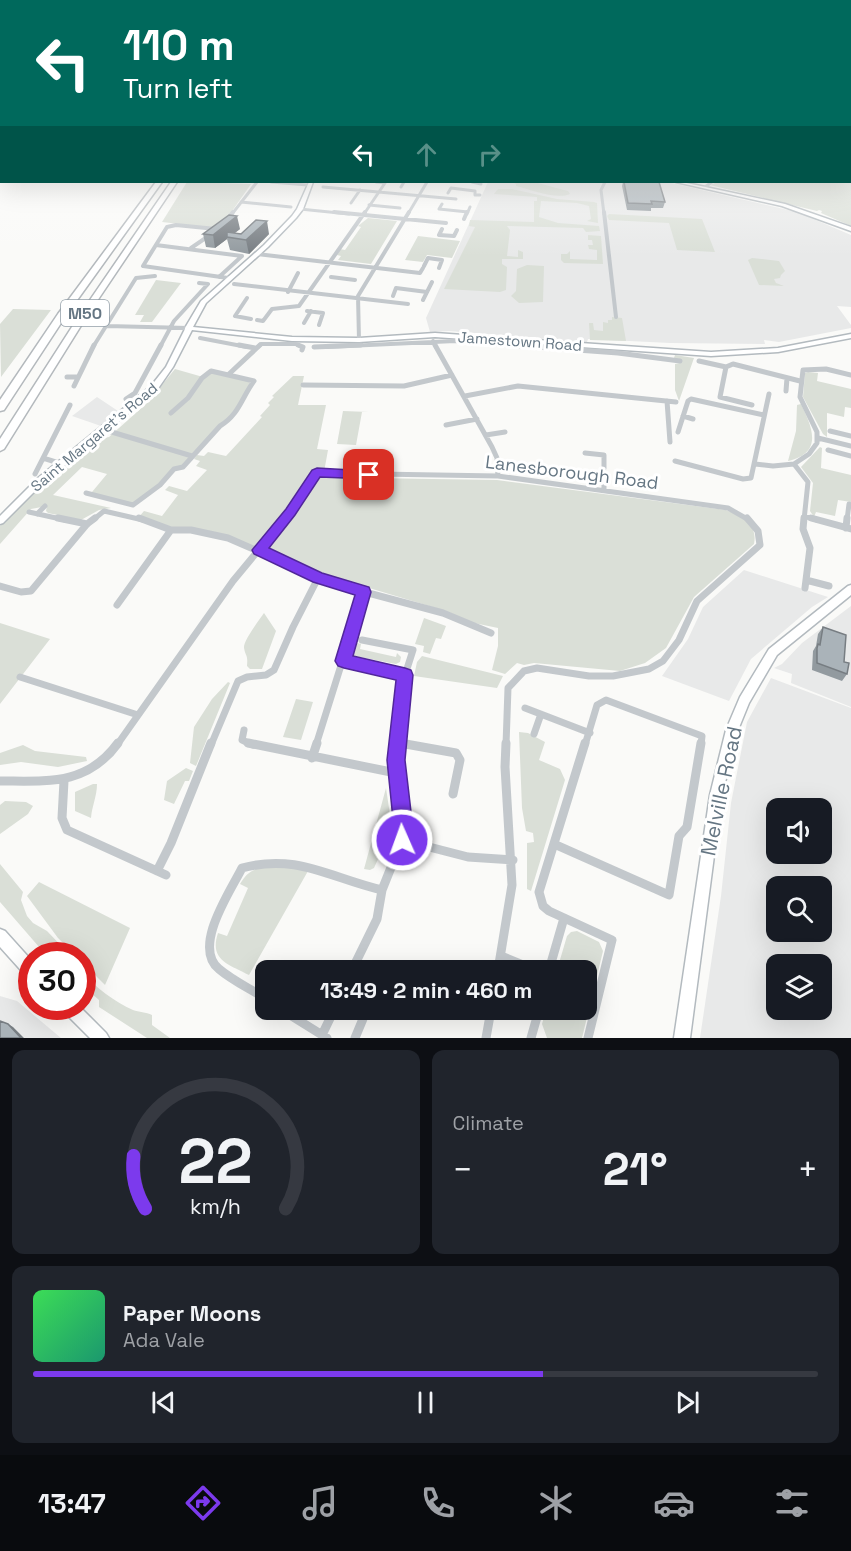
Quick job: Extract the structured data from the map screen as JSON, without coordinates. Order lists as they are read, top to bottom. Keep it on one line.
{"streets":{"highway":["M50"],"street":["Jamestown Road","Saint Margaret's Road","Lanesborough Road","Melville Road"]},"crossings":[["Jamestown Road","Saint Margaret's Road"]],"page":{"turn":["110 m","Turn left"],"limit":"30","trip":"13:49 · 2 min · 460 m","tile":"Climate","heat":["−","21°","+"],"song":["Paper Moons","Ada Vale"],"tabs":"13:47","gauge":["22","km/h"]}}
